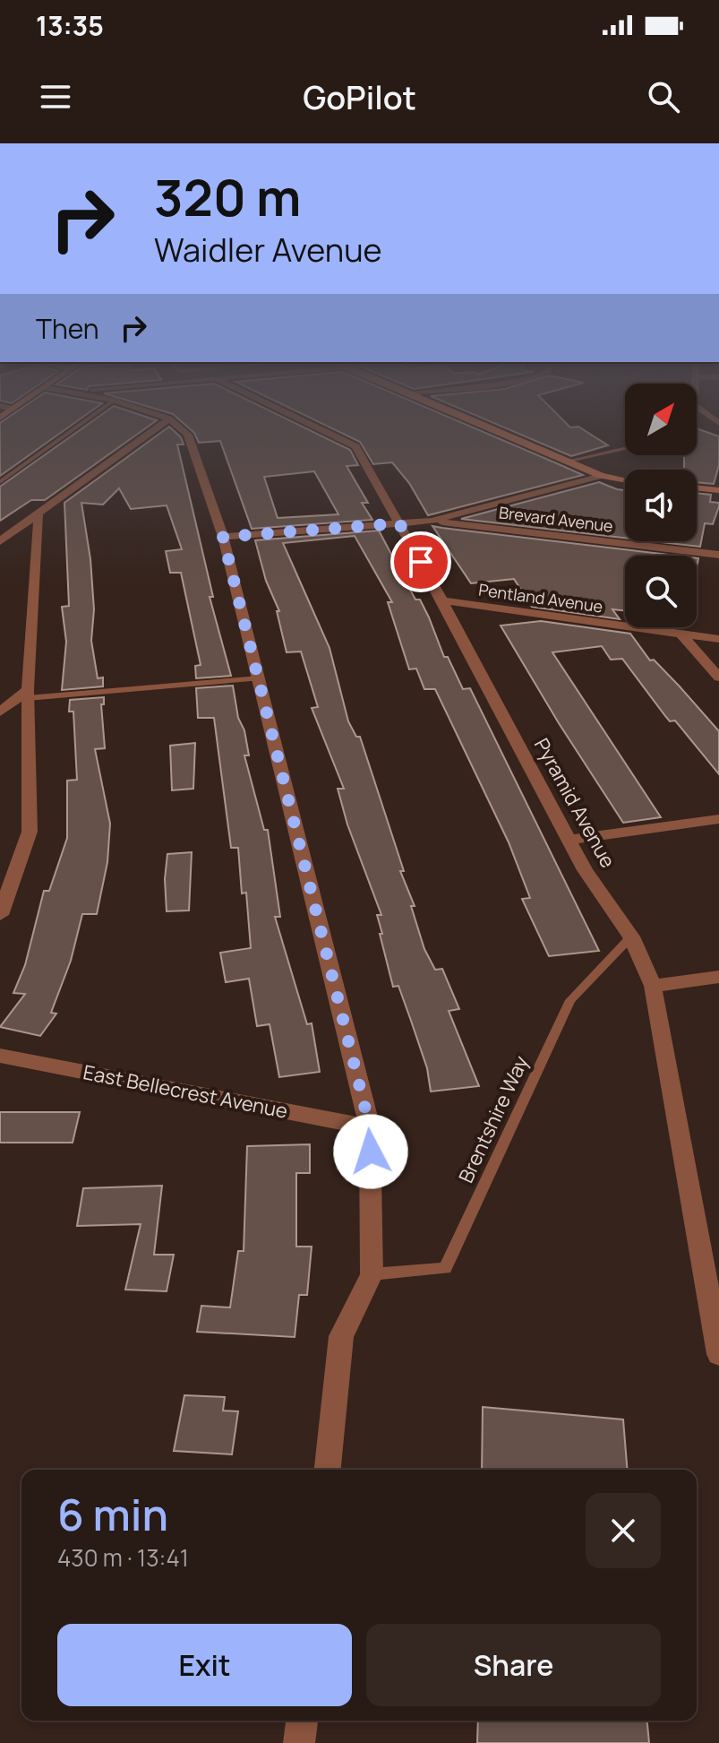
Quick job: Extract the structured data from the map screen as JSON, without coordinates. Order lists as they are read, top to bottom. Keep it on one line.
{"streets":{"street":["Brevard Avenue","Pentland Avenue","Pyramid Avenue","East Bellecrest Avenue"],"lane":["Brentshire Way"]},"crossings":[["Pentland Avenue","Pyramid Avenue"],["Pyramid Avenue","Brentshire Way"]],"north":"top right","page":{"status":"13:35","header":"GoPilot","turn":["320 m","Waidler Avenue"],"then":"Then","heading":["6 min","430 m · 13:41"],"buttons":["Exit","Share"]}}
